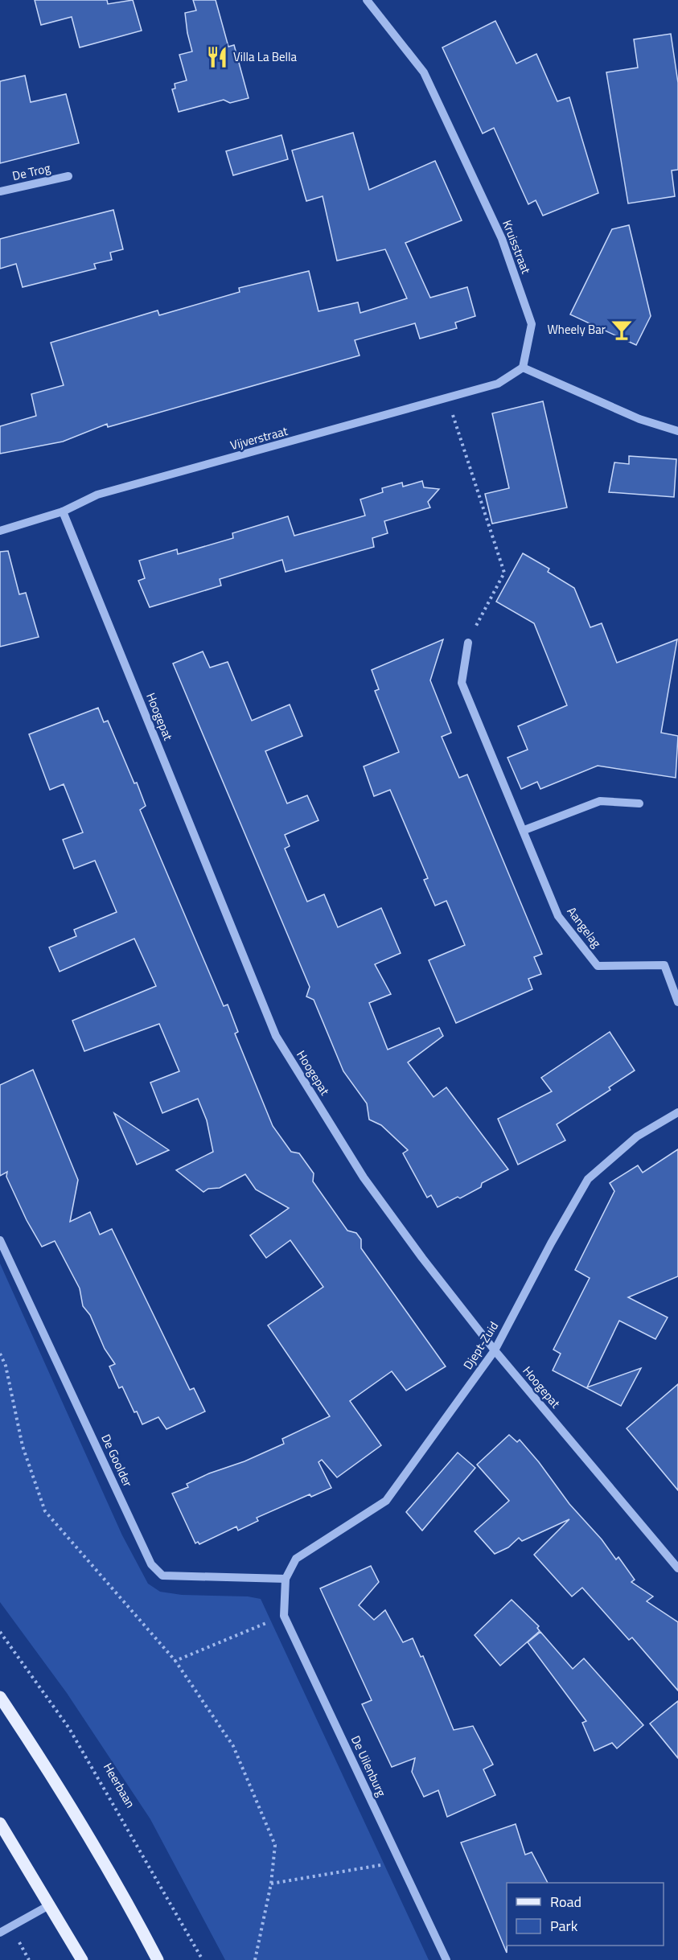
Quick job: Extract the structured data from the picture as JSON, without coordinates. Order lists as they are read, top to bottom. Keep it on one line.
{"streets":{"street":["De Trog","Kruisstraat","Vijverstraat","Hoogepat","Aangelag","Djept-Zuid","De Goolder","De Uilenburg"],"path":["Heerbaan"]},"crossings":[["Kruisstraat","Vijverstraat"],["Vijverstraat","Hoogepat"],["Hoogepat","Djept-Zuid"],["Djept-Zuid","De Goolder"],["Djept-Zuid","De Uilenburg"],["De Goolder","De Uilenburg"]],"places":{"restaurant":["Villa La Bella"],"bar":["Wheely Bar"]},"legend":["Road","Park"]}
